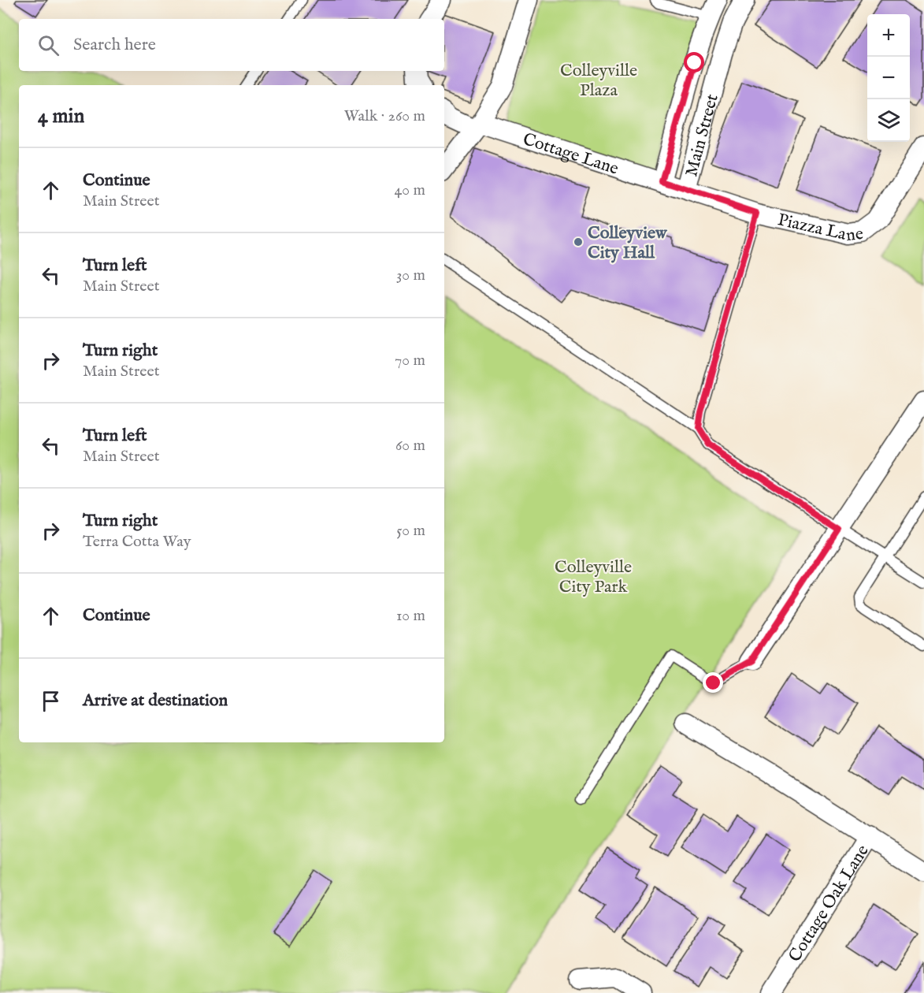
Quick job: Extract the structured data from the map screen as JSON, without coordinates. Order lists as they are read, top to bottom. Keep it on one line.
{"streets":{"street":["Main Street","Cottage Lane","Piazza Lane","Cottage Oak Lane"]},"crossings":[["Main Street","Cottage Lane"],["Main Street","Piazza Lane"]],"parks":["Colleyville Plaza","Colleyville City Park"],"places":["Colleyview City Hall"],"page":{"map_buttons":["+","−"],"search":"Search here","heading":["4 min","Walk · 260 m"],"list":[["Continue","Main Street","40 m"],["Turn left","Main Street","30 m"],["Turn right","Main Street","70 m"],["Turn left","Main Street","60 m"],["Turn right","Terra Cotta Way","50 m"],["Continue","10 m"],"Arrive at destination"]}}
